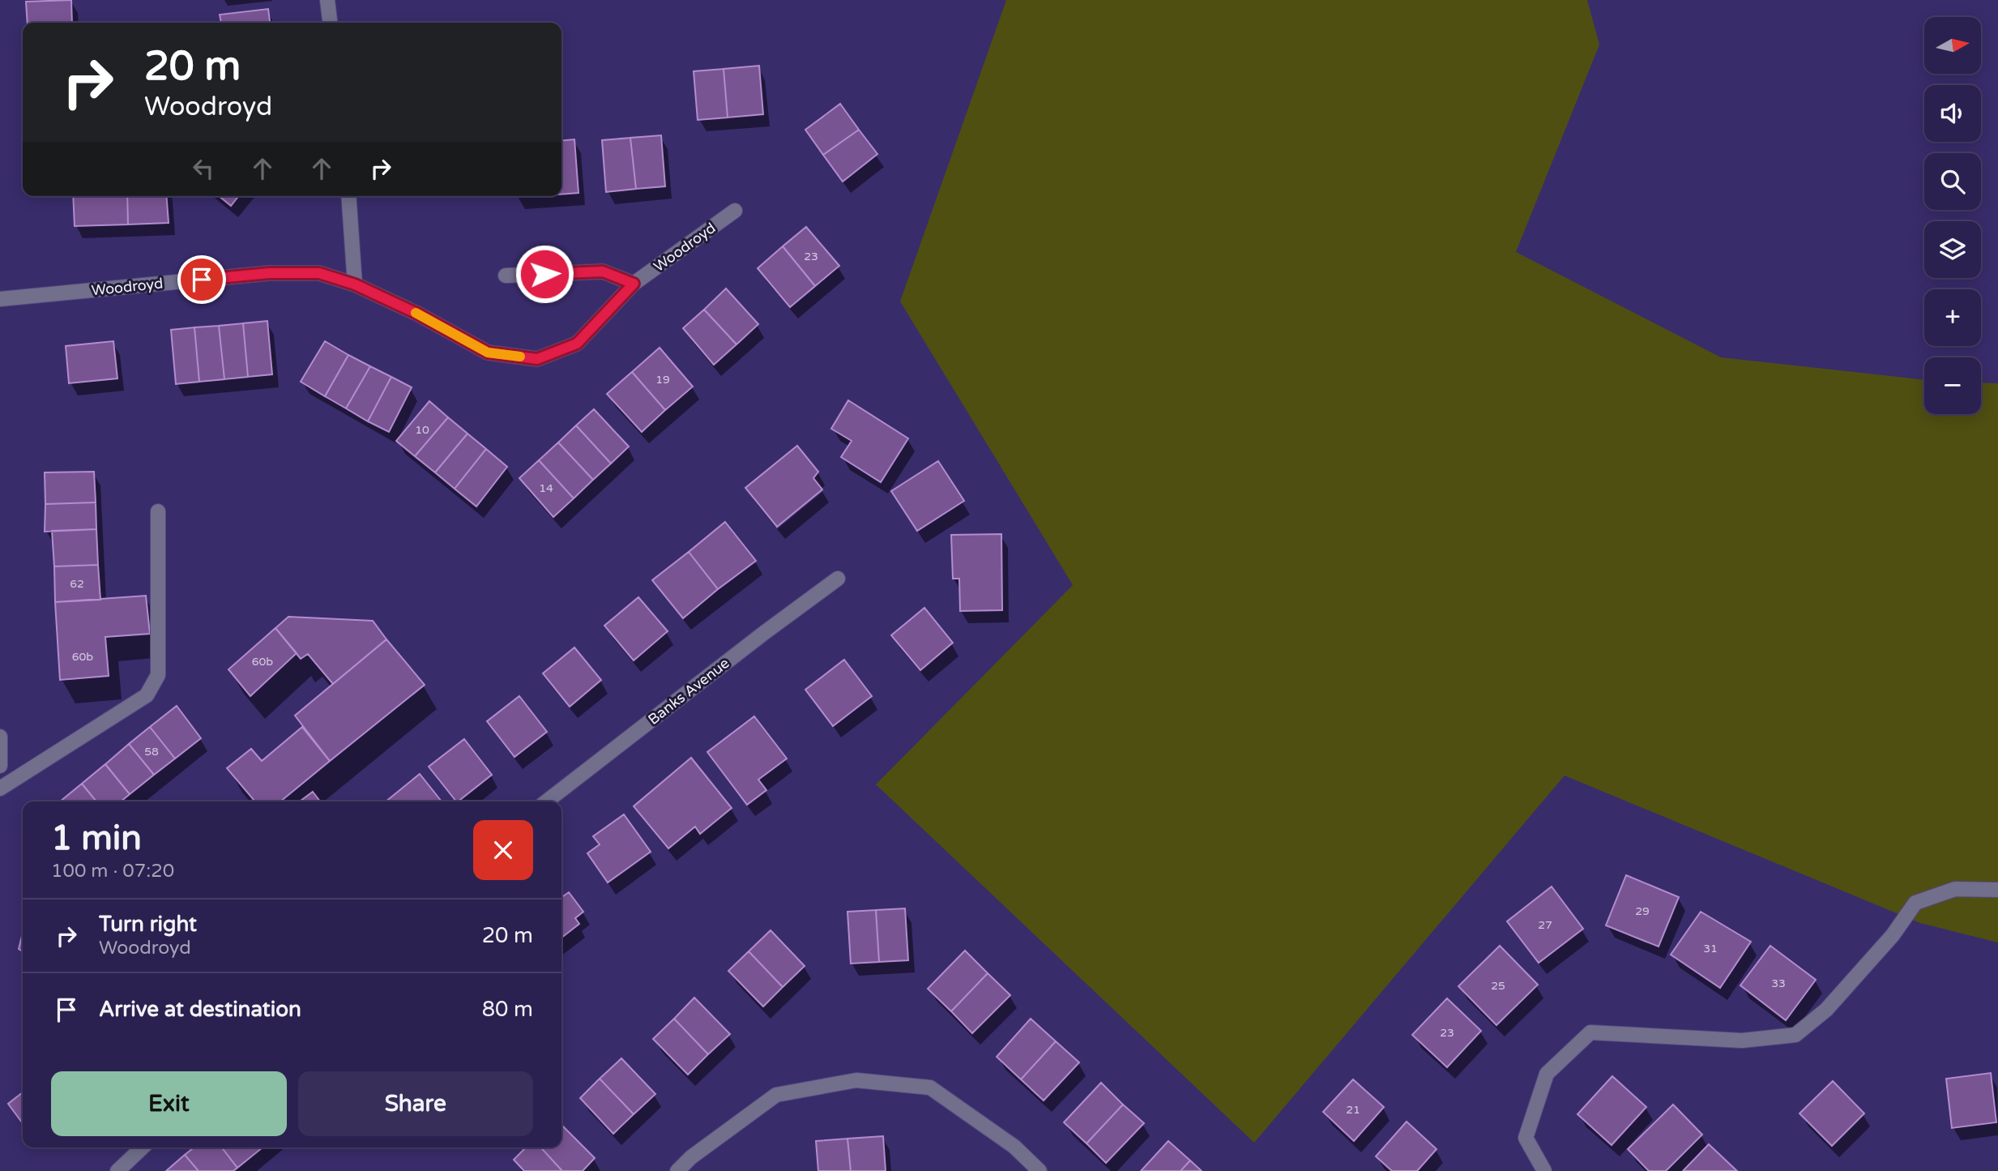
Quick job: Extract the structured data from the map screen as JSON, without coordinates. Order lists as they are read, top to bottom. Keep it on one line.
{"streets":{"street":["Woodroyd","Banks Avenue"]},"house_numbers":["23","19","10","14","62","60b","60b","58","29","27","31","33","25","23","21"],"north":"right","page":{"map_buttons":["+","−"],"turn":["20 m","Woodroyd"],"heading":["1 min","100 m · 07:20"],"list":[{"name":"Turn right","note":"Woodroyd","value":"20 m"},{"name":"Arrive at destination","value":"80 m"}],"buttons":["Exit","Share"]}}
